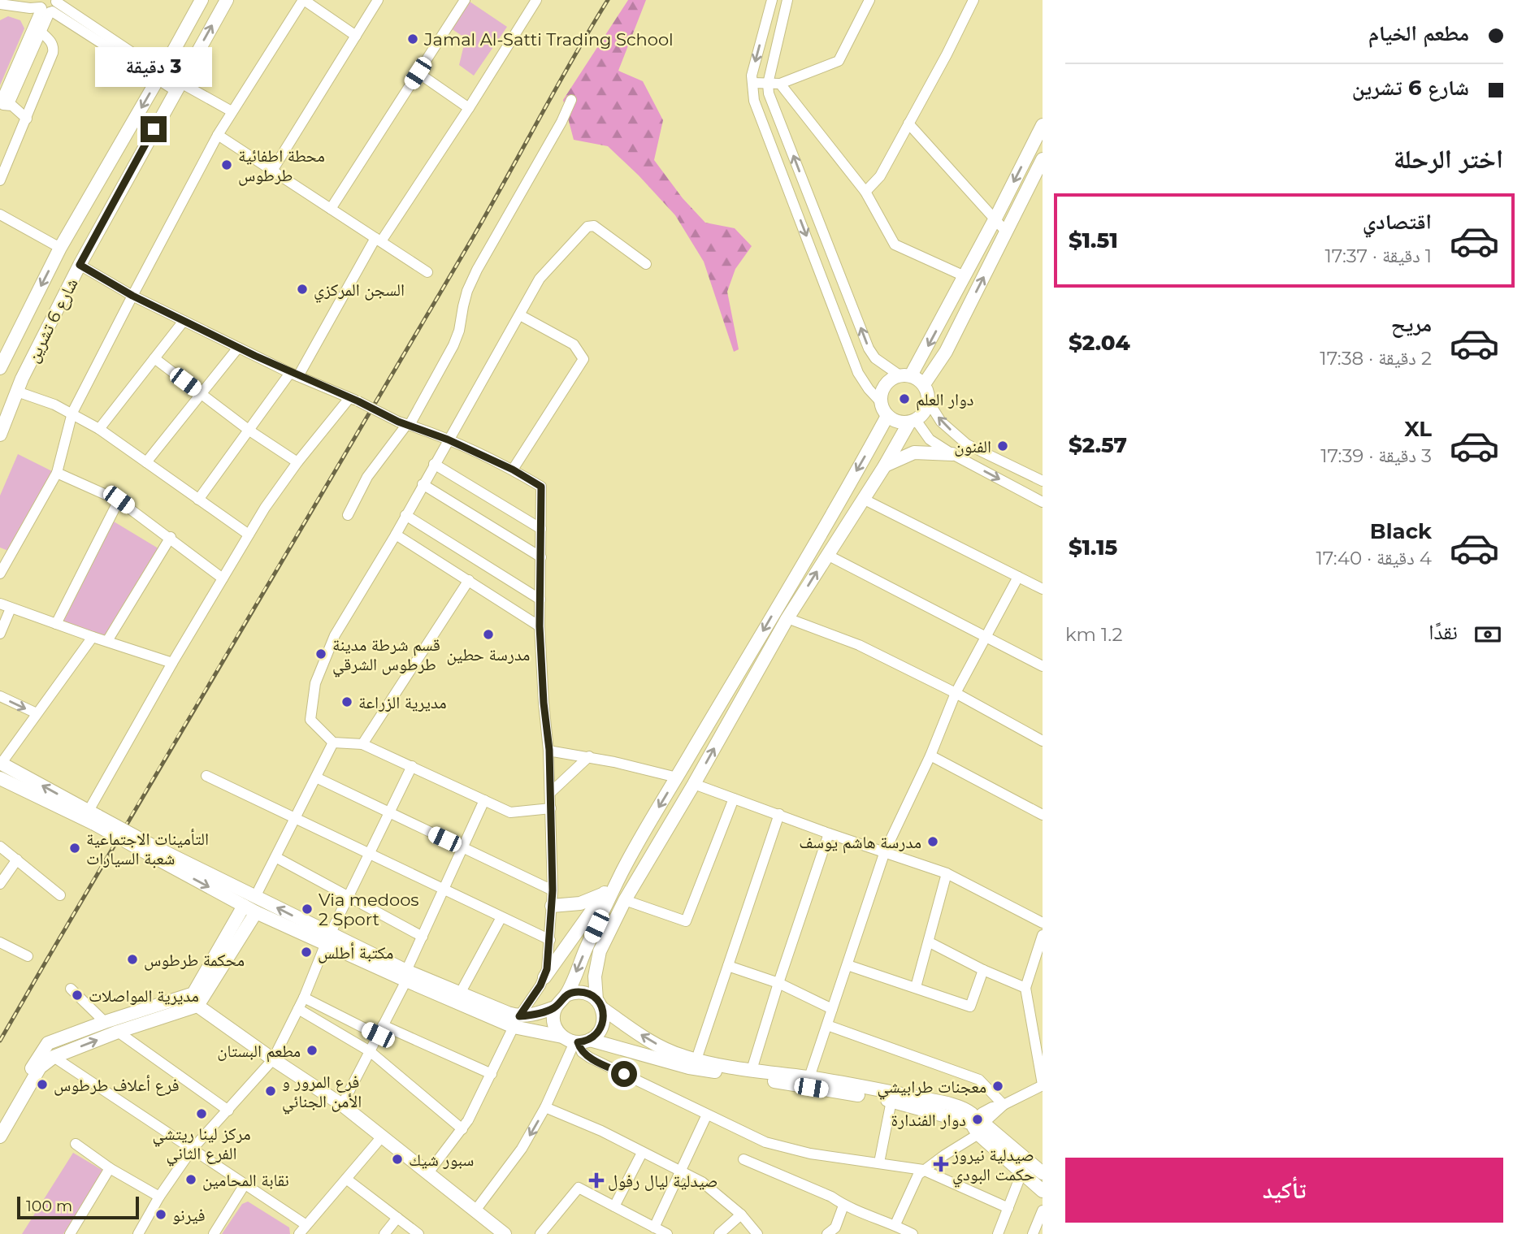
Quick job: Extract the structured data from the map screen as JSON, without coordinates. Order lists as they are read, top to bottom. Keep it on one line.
{"streets":{"main road":["شارع 6 تشرين"]},"places":{"other":["Jamal Al-Satti Trading School","محطة اطفائية طرطوس","السجن المركزي","دوار العلم","الفنون","مدرسة حطين","قسم شرطة مدينة طرطوس الشرقي","مديرية الزراعة","مدرسة هاشم يوسف","التأمينات الاجتماعية شعبة السيارات","Via medoos 2 Sport","مكتبة أطلس","محكمة طرطوس","مديرية المواصلات","مطعم البستان","فرع أعلاف طرطوس","معجنات طرابيشي","فرع المرور و الأمن الجنائي","مركز لينا ريتشي الفرع الثاني","دوار الفندارة","سبور شيك","نقابة المحامين","فيرنو"],"health":["صيدلية نيروز حكمت البودي","صيدلية ليال رفول"]},"scale_bar":"100 m","page":{"banner":["مطعم الخيام","شارع 6 تشرين"],"bubble":"3 دقيقة","heading":"اختر الرحلة","list":[{"name":"اقتصادي","note":"1 دقيقة · 17:37","value":"$1.51"},{"name":"مريح","note":"2 دقيقة · 17:38","value":"$2.04"},{"name":"XL","note":"3 دقيقة · 17:39","value":"$2.57"},{"name":"Black","note":"4 دقيقة · 17:40","value":"$1.15"}],"pay":["نقدًا","1.2 km"],"buttons":"تأكيد","scale":"100 m"}}
